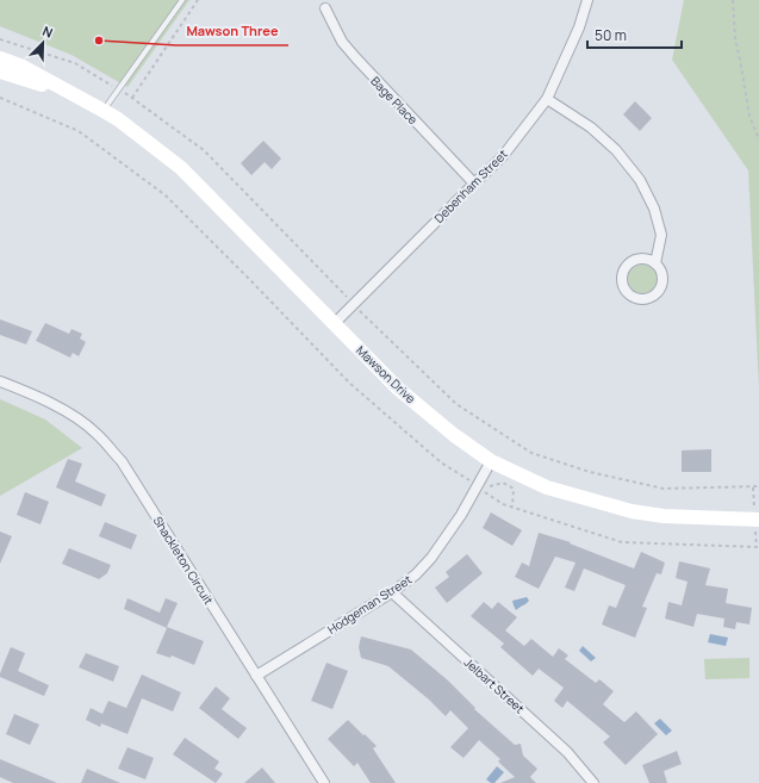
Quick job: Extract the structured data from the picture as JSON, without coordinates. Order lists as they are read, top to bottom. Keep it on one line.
{"streets":{"main road":["Mawson Drive"],"street":["Bage Place","Debenham Street","Shackleton Circuit","Hodgeman Street","Jelbart Street"]},"crossings":[["Bage Place","Debenham Street"],["Debenham Street","Mawson Drive"],["Mawson Drive","Hodgeman Street"],["Shackleton Circuit","Hodgeman Street"],["Hodgeman Street","Jelbart Street"]],"places":["Mawson Three"],"scale_bar":"50 m","north":"top right"}
